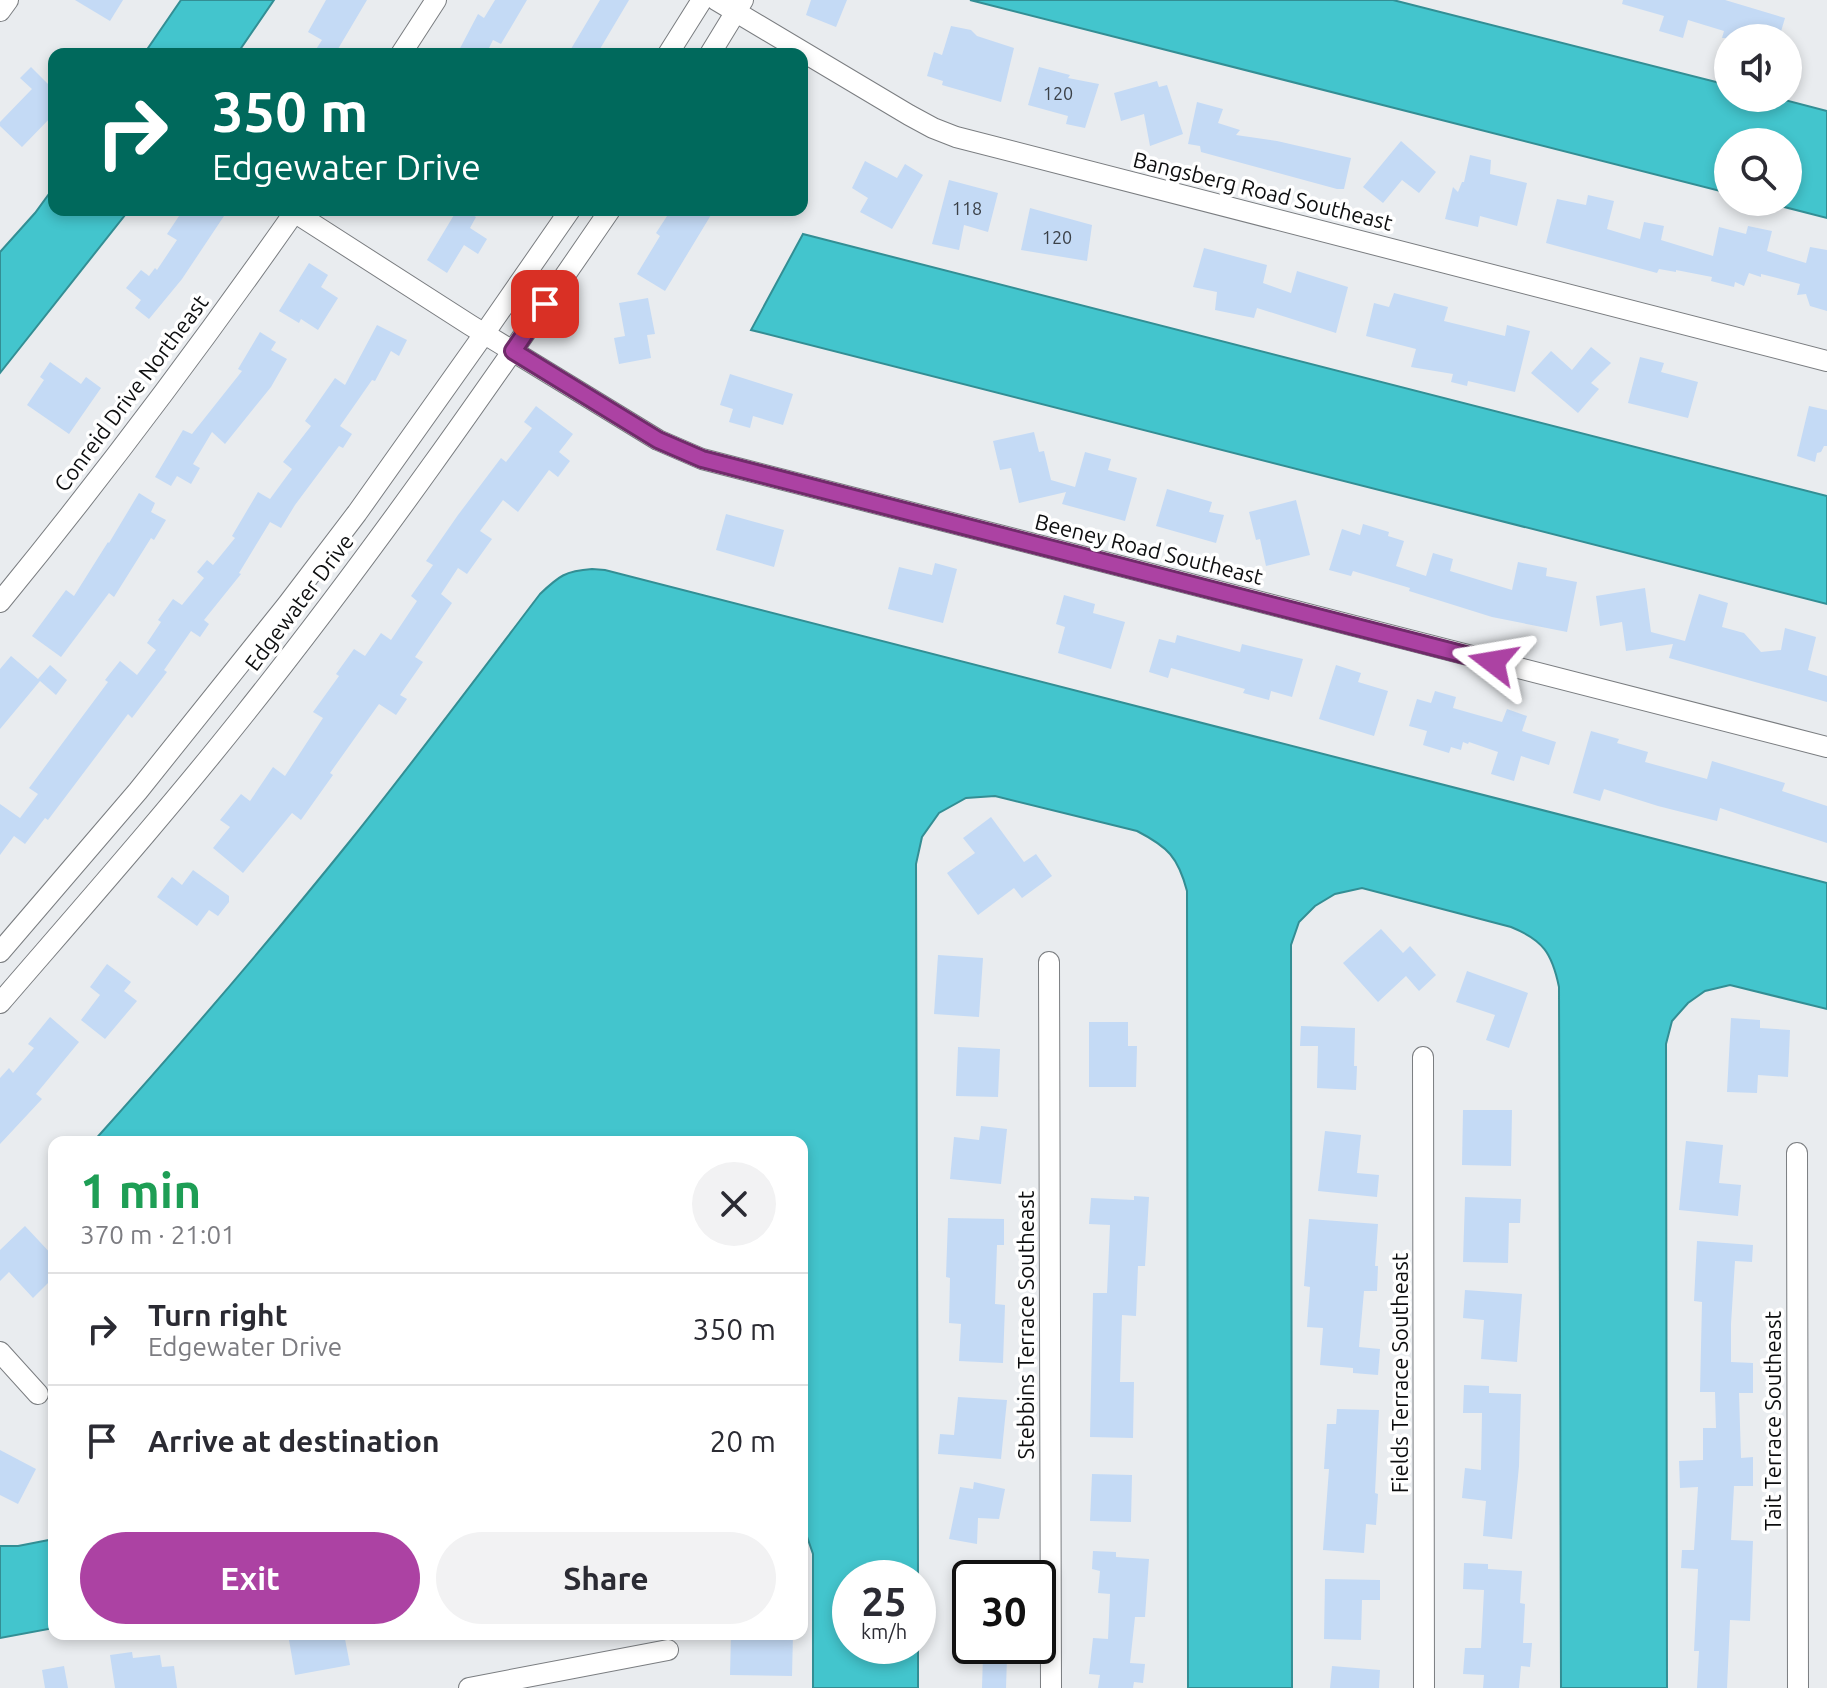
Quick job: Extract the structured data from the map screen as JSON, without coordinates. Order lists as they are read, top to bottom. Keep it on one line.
{"streets":{"street":["Bangsberg Road Southeast","Conreid Drive Northeast","Beeney Road Southeast","Edgewater Drive","Stebbins Terrace Southeast","Fields Terrace Southeast","Tait Terrace Southeast"]},"crossings":[["Beeney Road Southeast","Edgewater Drive"]],"house_numbers":["120","118","120"],"page":{"turn":["350 m","Edgewater Drive"],"heading":["1 min","370 m · 21:01"],"list":[{"name":"Turn right","note":"Edgewater Drive","value":"350 m"},{"name":"Arrive at destination","value":"20 m"}],"buttons":["Exit","Share"],"speed":"25 km/h","limit":"30"}}
